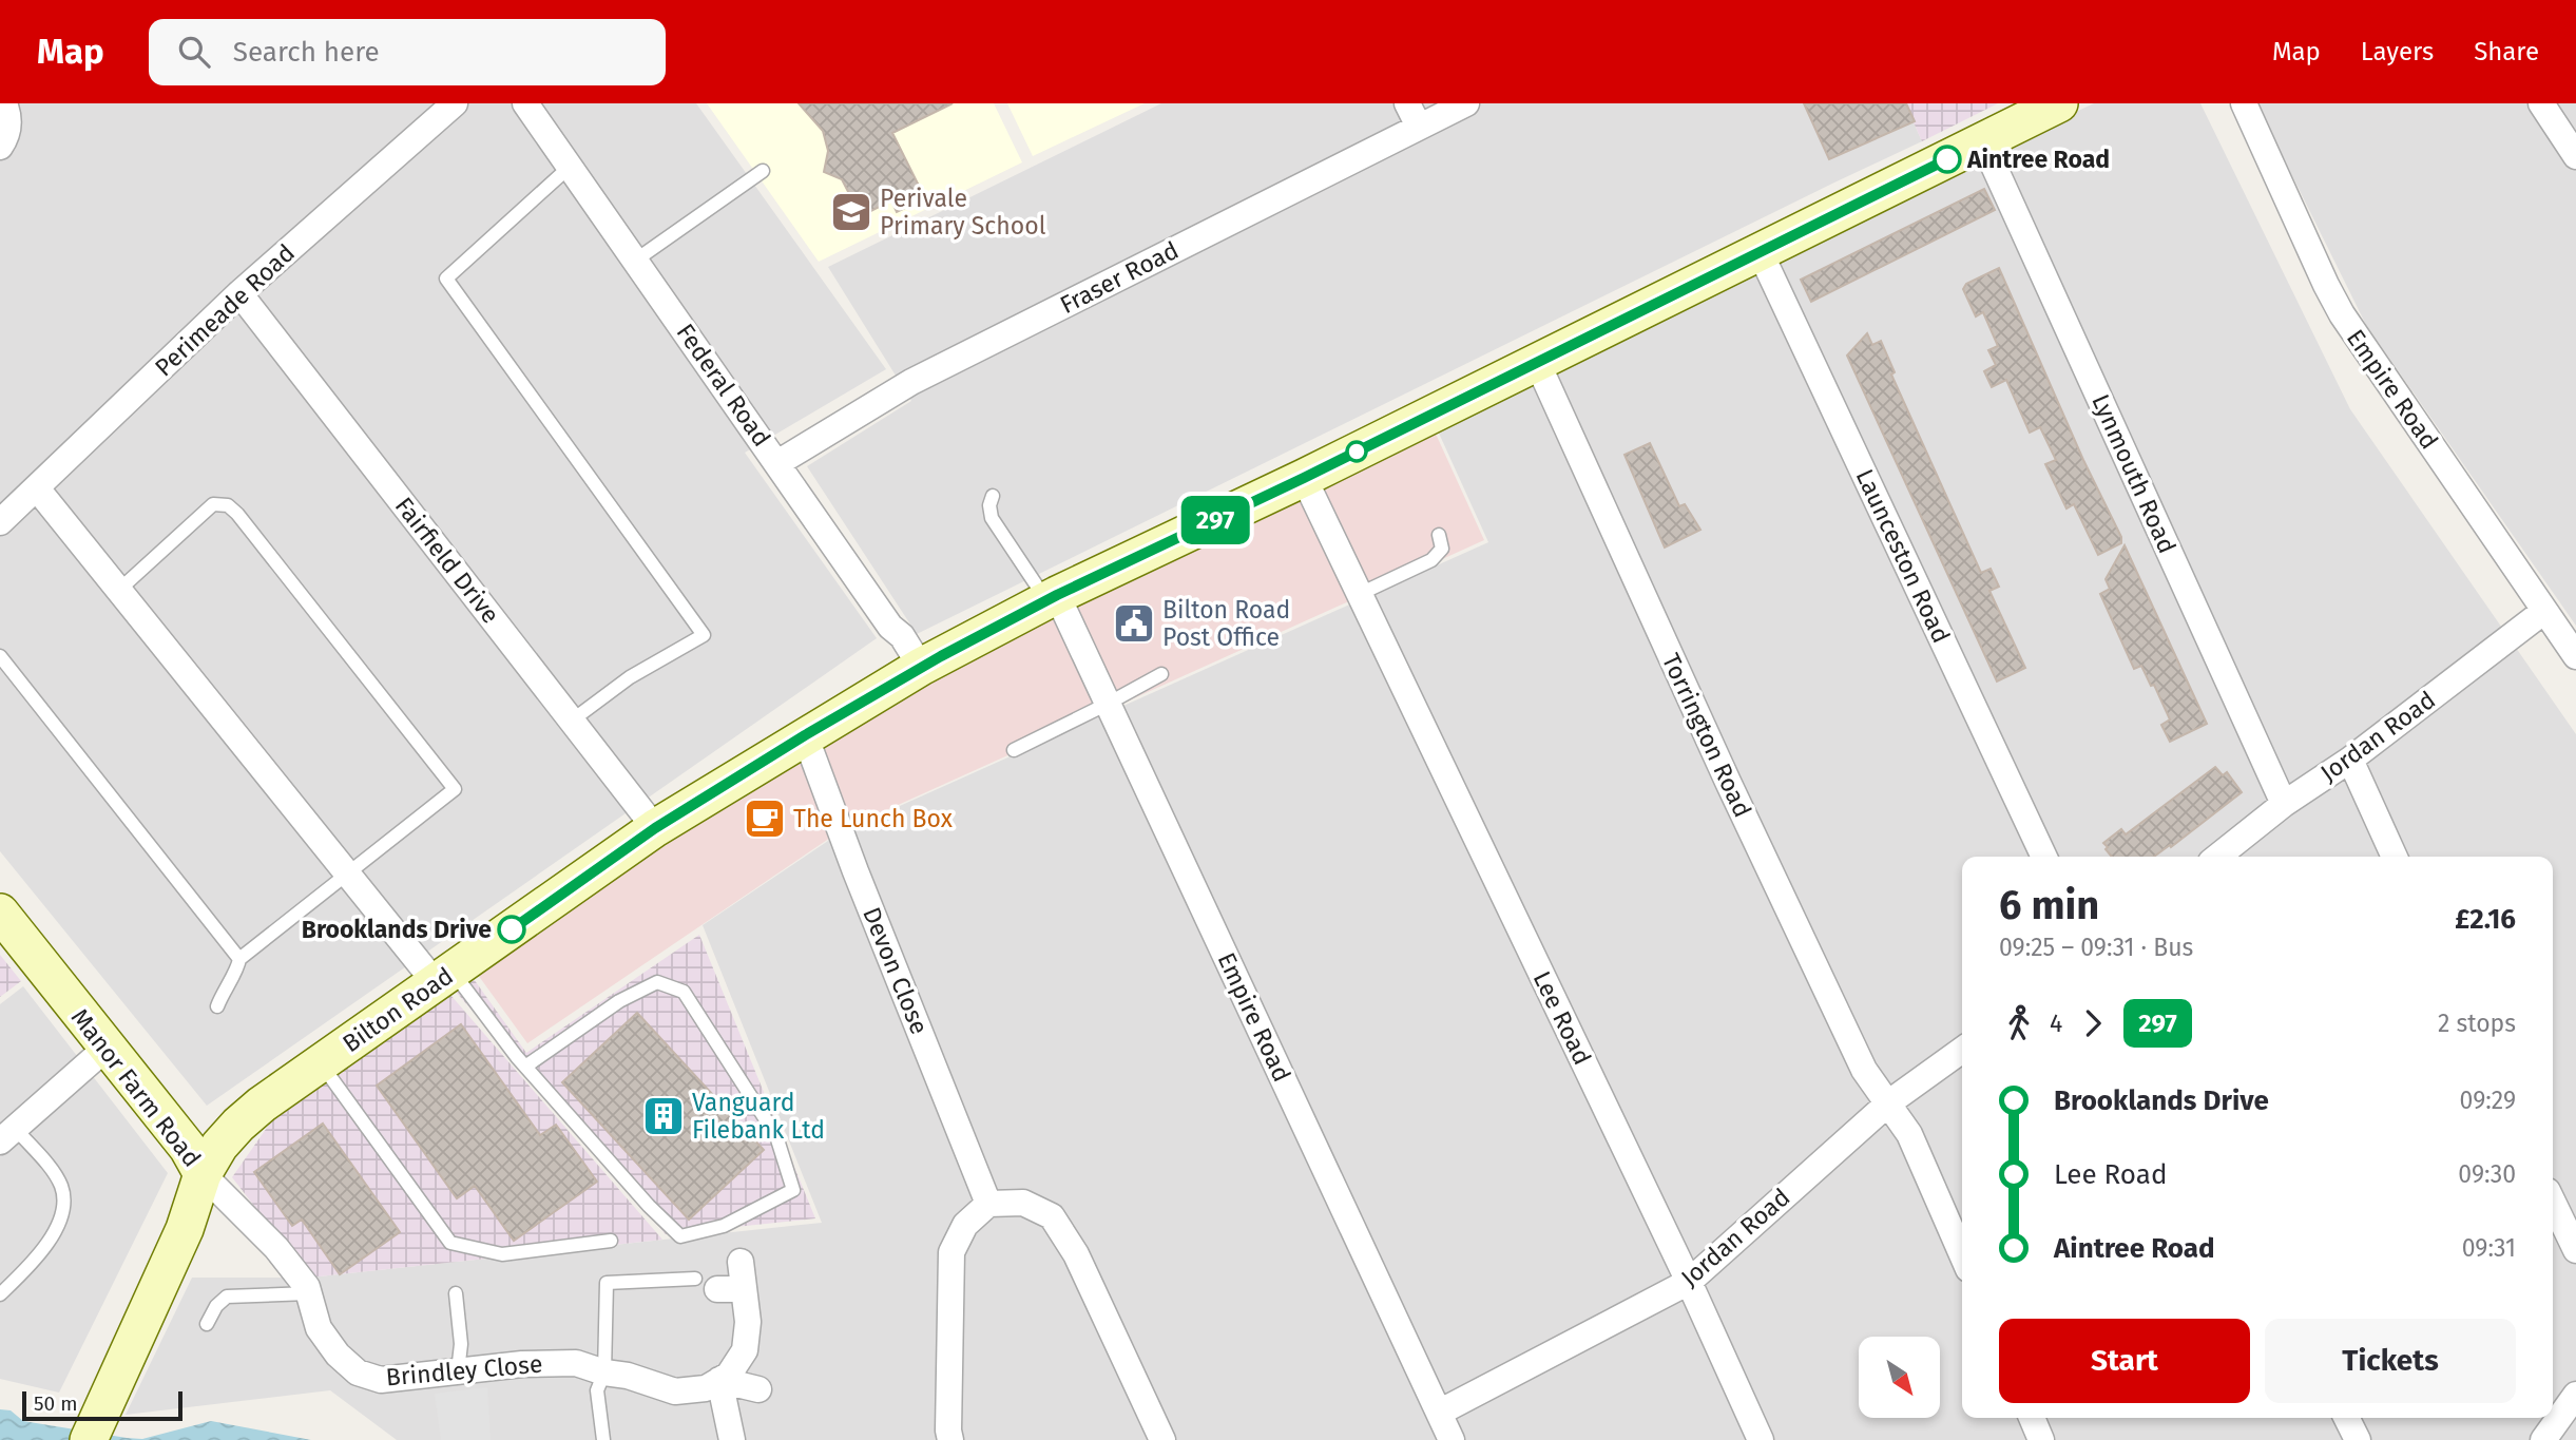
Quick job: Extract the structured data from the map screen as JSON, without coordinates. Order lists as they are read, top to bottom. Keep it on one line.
{"streets":{"street":["Fraser Road","Perimeade Road","Federal Road","Empire Road","Lynmouth Road","Launceston Road","Fairfield Drive","Torrington Road","Jordan Road","Devon Close","Bilton Road","Lee Road","Manor Farm Road","Brindley Close"]},"crossings":[["Fraser Road","Federal Road"],["Perimeade Road","Fairfield Drive"],["Federal Road","Bilton Road"],["Empire Road","Jordan Road"],["Empire Road","Bilton Road"],["Lynmouth Road","Jordan Road"],["Lynmouth Road","Bilton Road"],["Launceston Road","Bilton Road"],["Fairfield Drive","Bilton Road"],["Torrington Road","Jordan Road"],["Torrington Road","Bilton Road"],["Jordan Road","Lee Road"],["Devon Close","Bilton Road"],["Bilton Road","Lee Road"],["Bilton Road","Manor Farm Road"],["Bilton Road","Brindley Close"],["Manor Farm Road","Brindley Close"]],"places":{"other":["Aintree Road","Brooklands Drive"],"school or university":["Perivale Primary School"],"public building":["Bilton Road Post Office"],"cafe":["The Lunch Box"],"building":["Vanguard Filebank Ltd"]},"lines":["bus line 297"],"scale_bar":"50 m","north":"bottom right","page":{"header":"Map","search":"Search here","nav":["Map","Layers","Share"],"on_map":"297","heading":["6 min","09:25 – 09:31 · Bus","£2.16"],"legs":["4","297","2 stops"],"list":[{"name":"Brooklands Drive","value":"09:29"},{"name":"Lee Road","value":"09:30"},{"name":"Aintree Road","value":"09:31"}],"buttons":["Start","Tickets"],"scale":"50 m"}}
